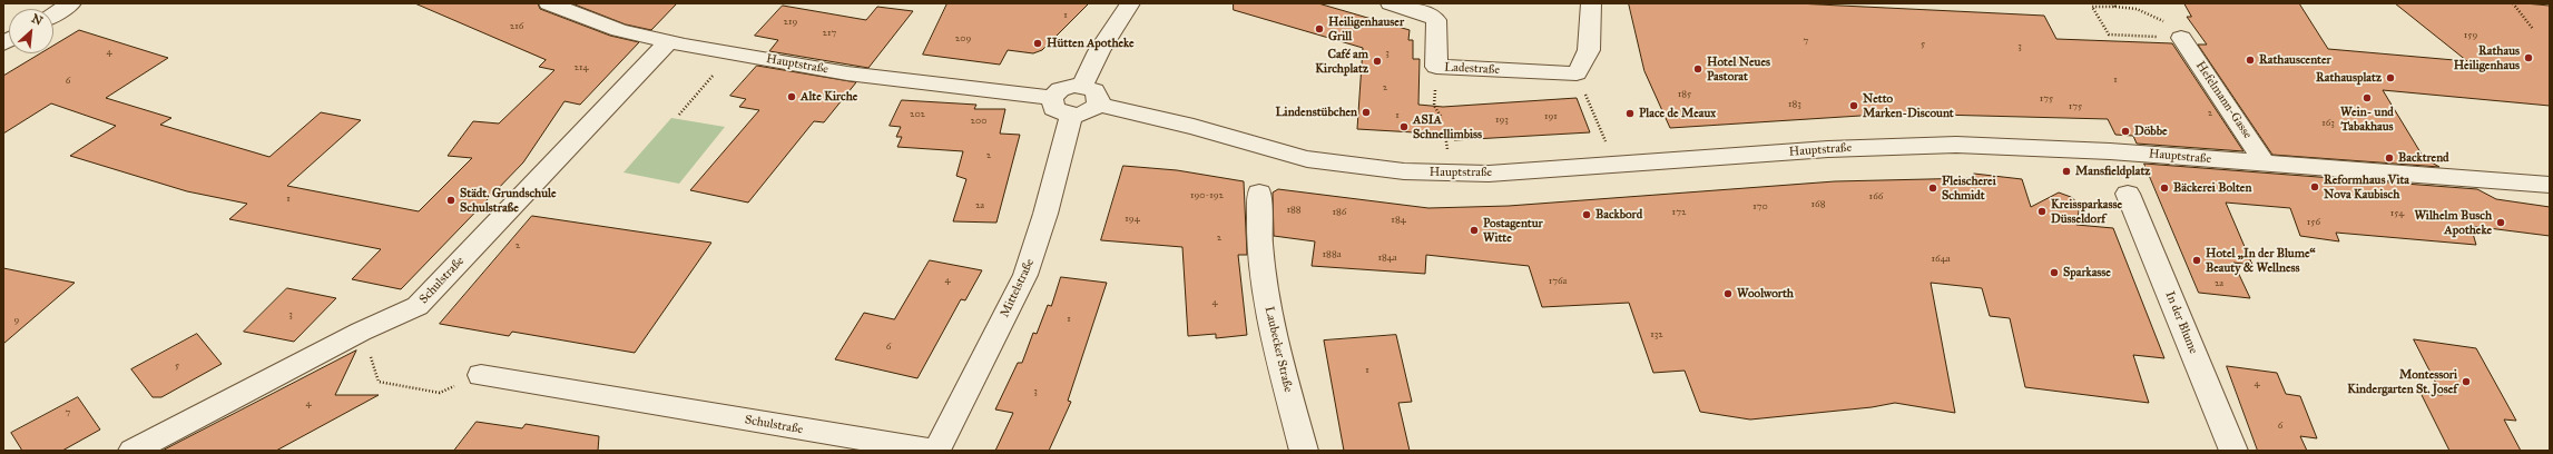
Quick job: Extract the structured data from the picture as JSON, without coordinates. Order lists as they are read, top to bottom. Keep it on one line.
{"streets":{"street":["Hauptstraße","Ladestraße","Hefelmann-Gasse","Schulstraße","Mittelstraße","In der Blume","Laubecker Straße"]},"crossings":[["Hauptstraße","Hefelmann-Gasse"],["Hauptstraße","Schulstraße"],["Hauptstraße","Mittelstraße"],["Schulstraße","Mittelstraße"]],"places":["Heiligenhauser Grill","Hütten Apotheke","Rathaus Heiligenhaus","Rathauscenter","Café am Kirchplatz","Hotel Neues Pastorat","Rathausplatz","Alte Kirche","Wein- und Tabakhaus","Netto Marken-Discount","Lindenstübchen","Place de Meaux","ASIA Schnellimbiss","Döbbe","Backtrend","Mansfieldplatz","Reformhaus Vita Nova Kaubisch","Fleischerei Schmidt","Bäckerei Bolten","Städt. Grundschule Schulstraße","Kreissparkasse Düsseldorf","Backbord","Wilhelm Busch Apotheke","Postagentur Witte","Hotel „In der Blume“ Beauty & Wellness","Sparkasse","Woolworth","Montessori Kindergarten St. Josef"],"house_numbers":["1","219","216","217","159","209","7","5","3","4","3","214","1","6","2","185","175","183","175","2","202","1","191","193","200","163","2","190-192","166","1","168","2a","170","188","186","172","154","194","184","156","2","2","188a","184a","164a","4","176a","2a","4","3","1","9","132","6","5","1","4","3","4","7","6"],"north":"top right"}
